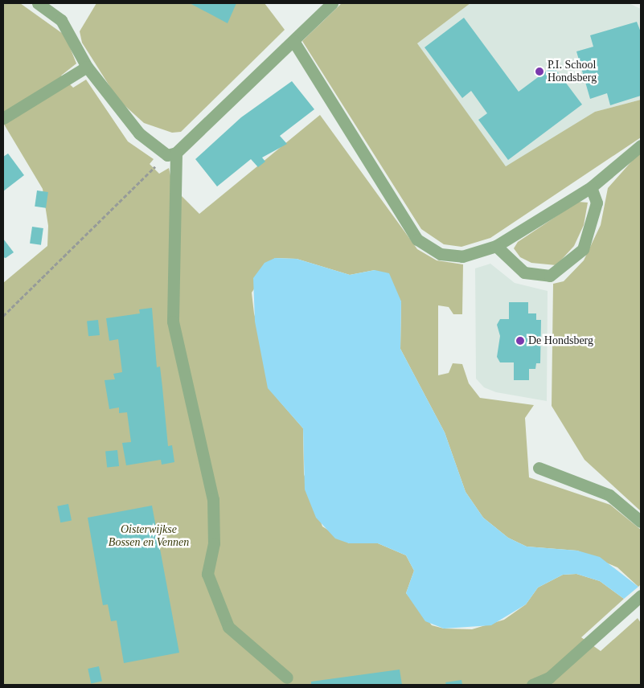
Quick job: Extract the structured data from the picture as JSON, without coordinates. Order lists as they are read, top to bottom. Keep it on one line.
{"parks":["Oisterwijkse Bossen en Vennen"],"places":["P.I. School Hondsberg","De Hondsberg"]}
